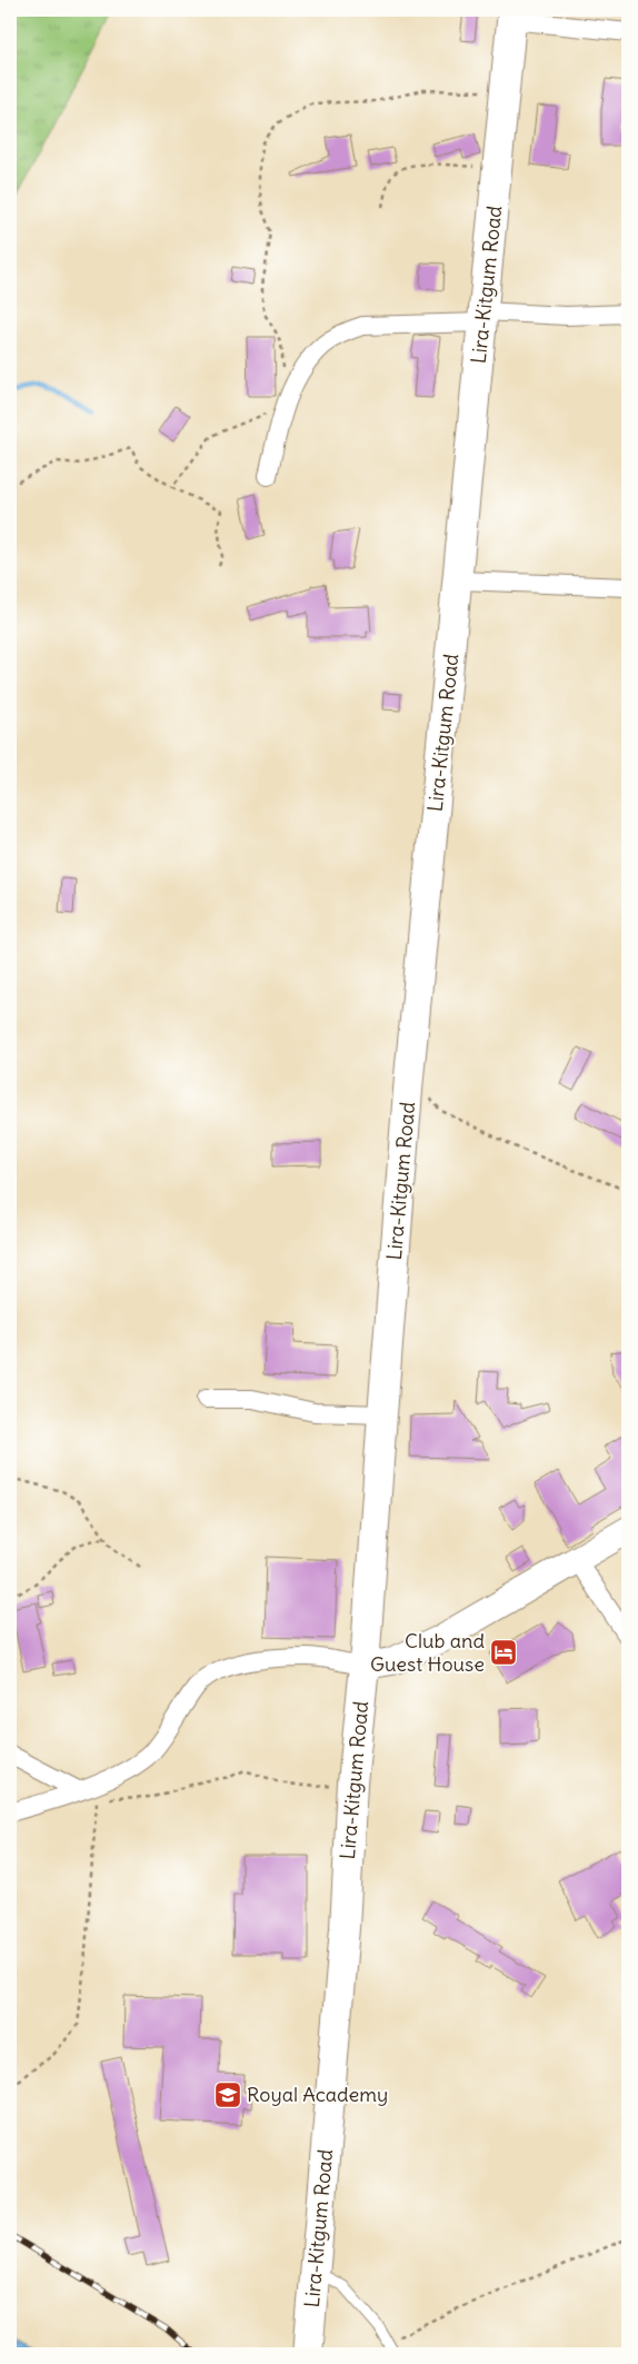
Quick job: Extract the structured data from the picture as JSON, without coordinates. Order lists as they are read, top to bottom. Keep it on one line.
{"streets":{"main road":["Lira-Kitgum Road"]},"places":{"hotel":["Club and Guest House"],"school or university":["Royal Academy"]}}
